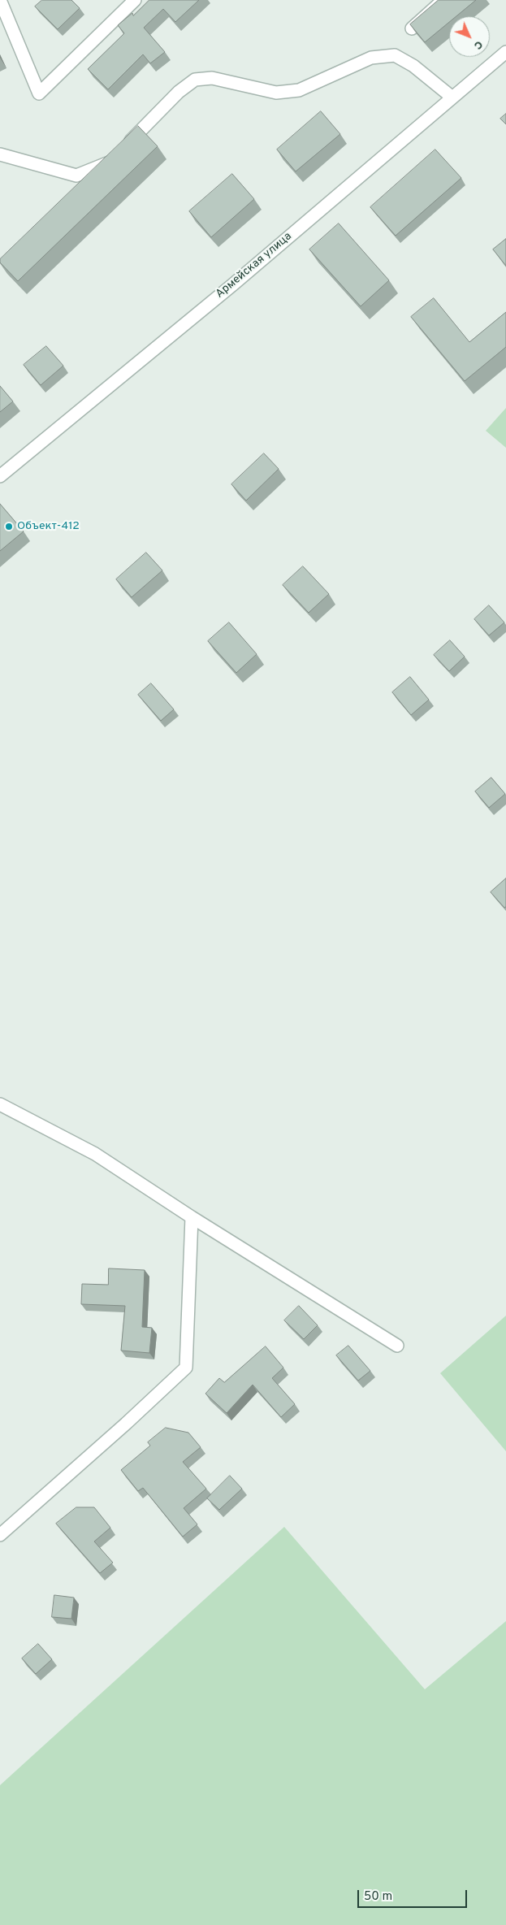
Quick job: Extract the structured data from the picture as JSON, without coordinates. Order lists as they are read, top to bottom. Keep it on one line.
{"streets":{"street":["Армейская улица"]},"places":["Объект-412"],"scale_bar":"50 m","north":"bottom right"}
